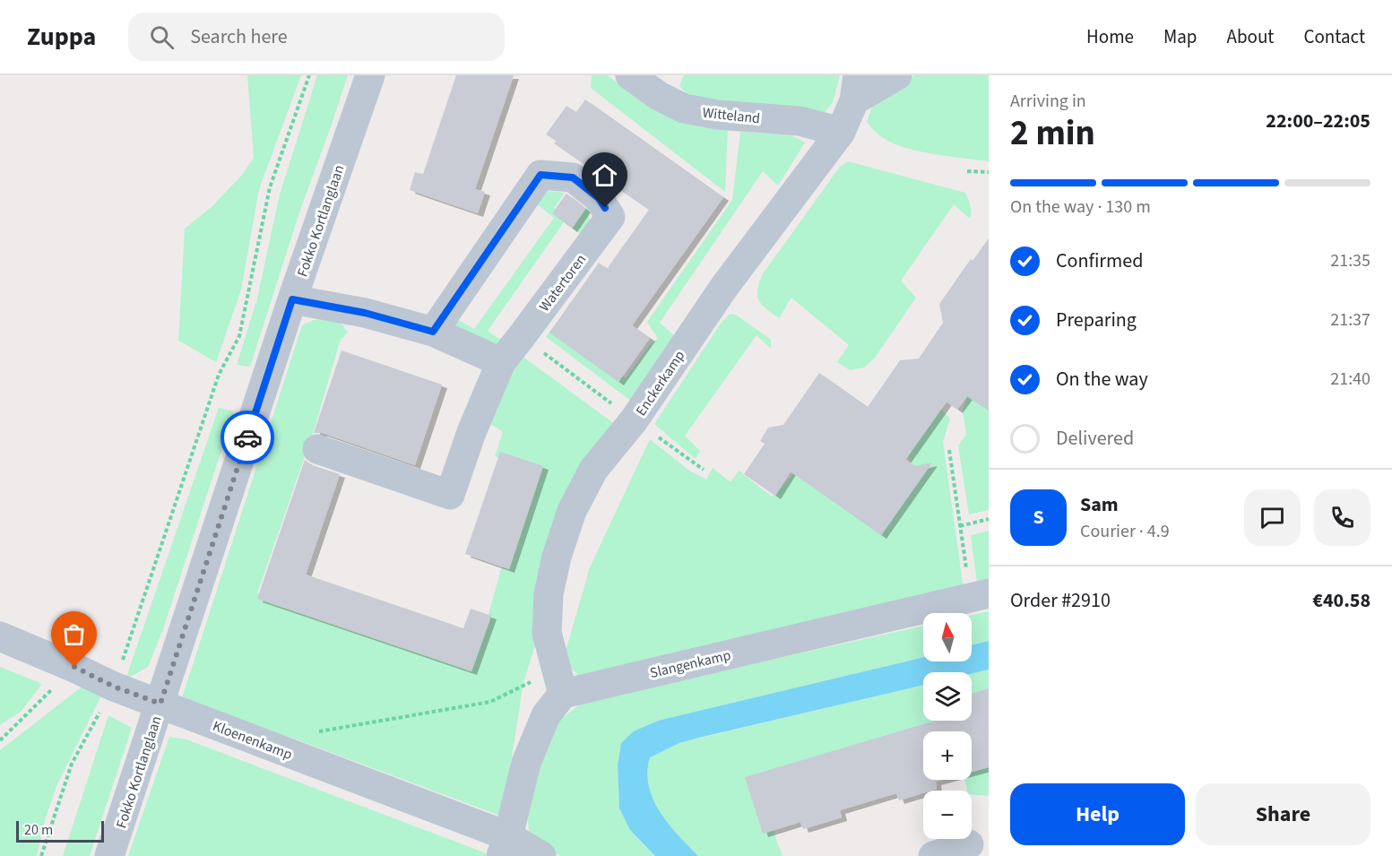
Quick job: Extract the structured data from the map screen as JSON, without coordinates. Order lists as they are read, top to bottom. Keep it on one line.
{"streets":{"street":["Witteland","Fokko Kortlanglaan","Watertoren","Enckerkamp","Slangenkamp","Kloenenkamp"]},"crossings":[["Witteland","Enckerkamp"],["Fokko Kortlanglaan","Kloenenkamp"],["Enckerkamp","Slangenkamp"]],"scale_bar":"20 m","north":"top","page":{"header":"Zuppa","search":"Search here","nav":["Home","Map","About","Contact"],"heading":["2 min","Arriving in","22:00–22:05"],"panel":["Sam","Courier · 4.9","Order #2910","€40.58"],"bar":"On the way · 130 m","list":[["Confirmed","21:35"],["Preparing","21:37"],["On the way","21:40"],"Delivered"],"round":"S","map_buttons":["+","−"],"buttons":["Help","Share"],"scale":"20 m"}}
